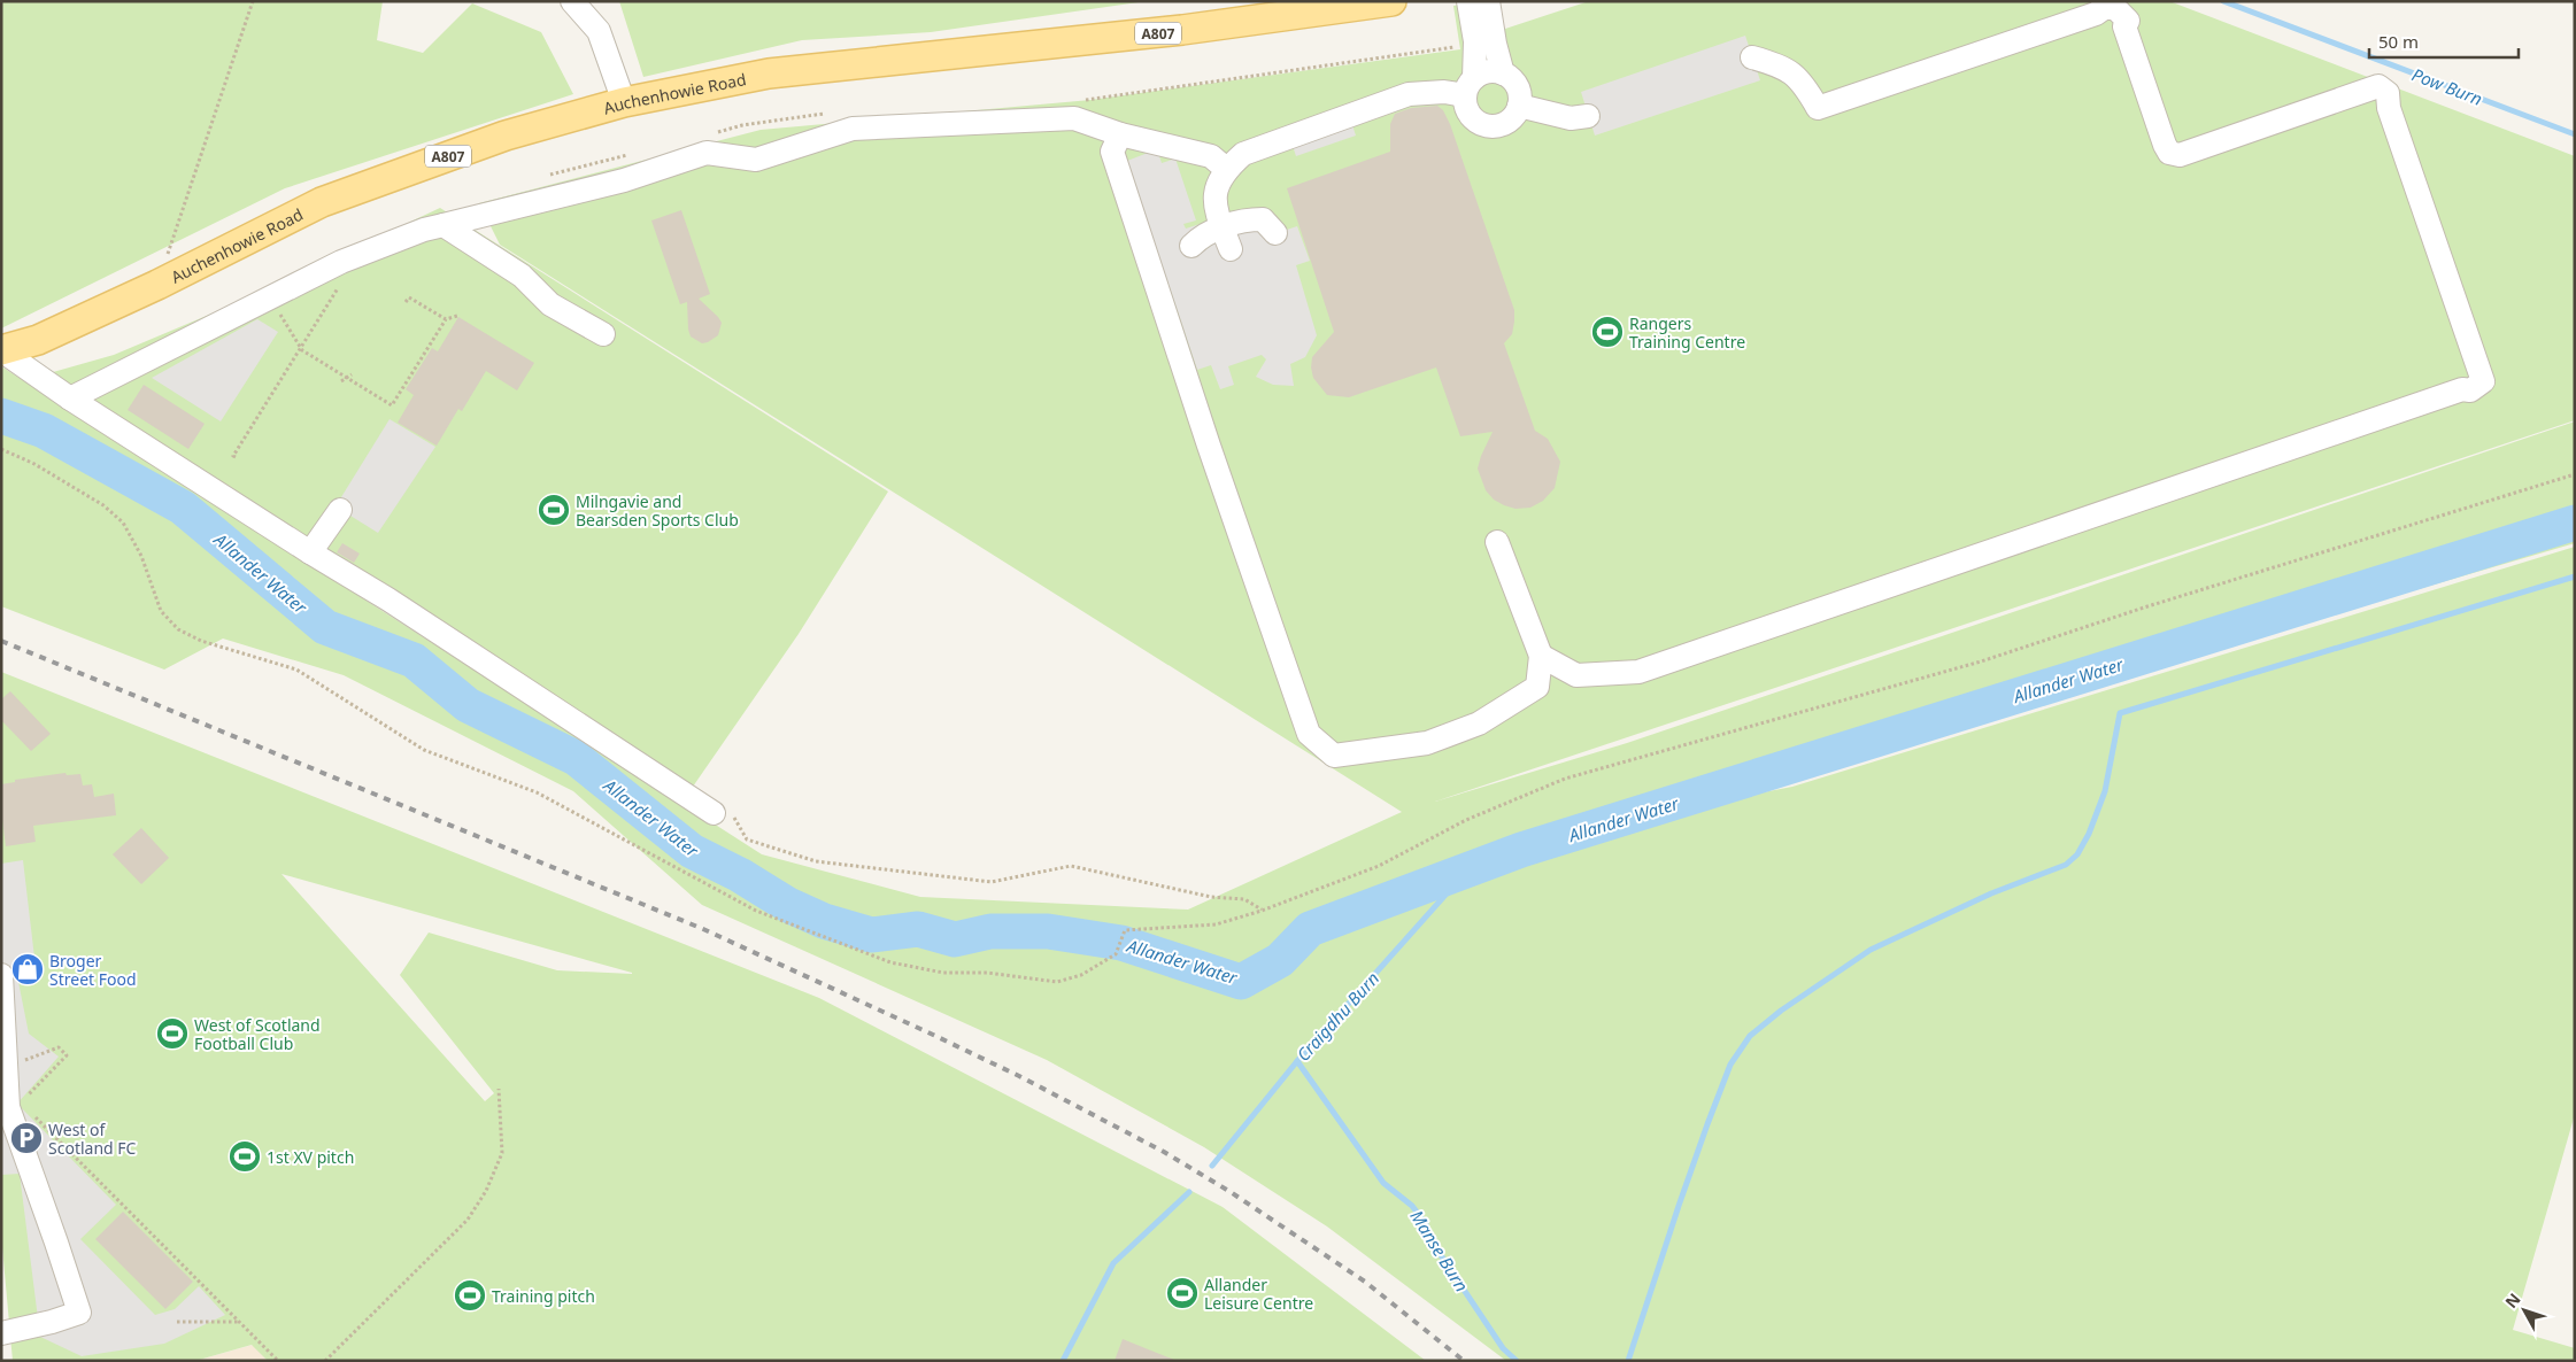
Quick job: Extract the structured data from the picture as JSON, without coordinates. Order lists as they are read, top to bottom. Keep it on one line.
{"streets":{"main road":["A807","Auchenhowie Road"]},"water":["Pow Burn","Allander Water","Craigdhu Burn","Manse Burn"],"places":{"sports":["Rangers Training Centre","Milngavie and Bearsden Sports Club","West of Scotland Football Club","1st XV pitch","Allander Leisure Centre","Training pitch"],"shop":["Broger Street Food"],"parking":["West of Scotland FC"]},"scale_bar":"50 m","north":"top left"}
